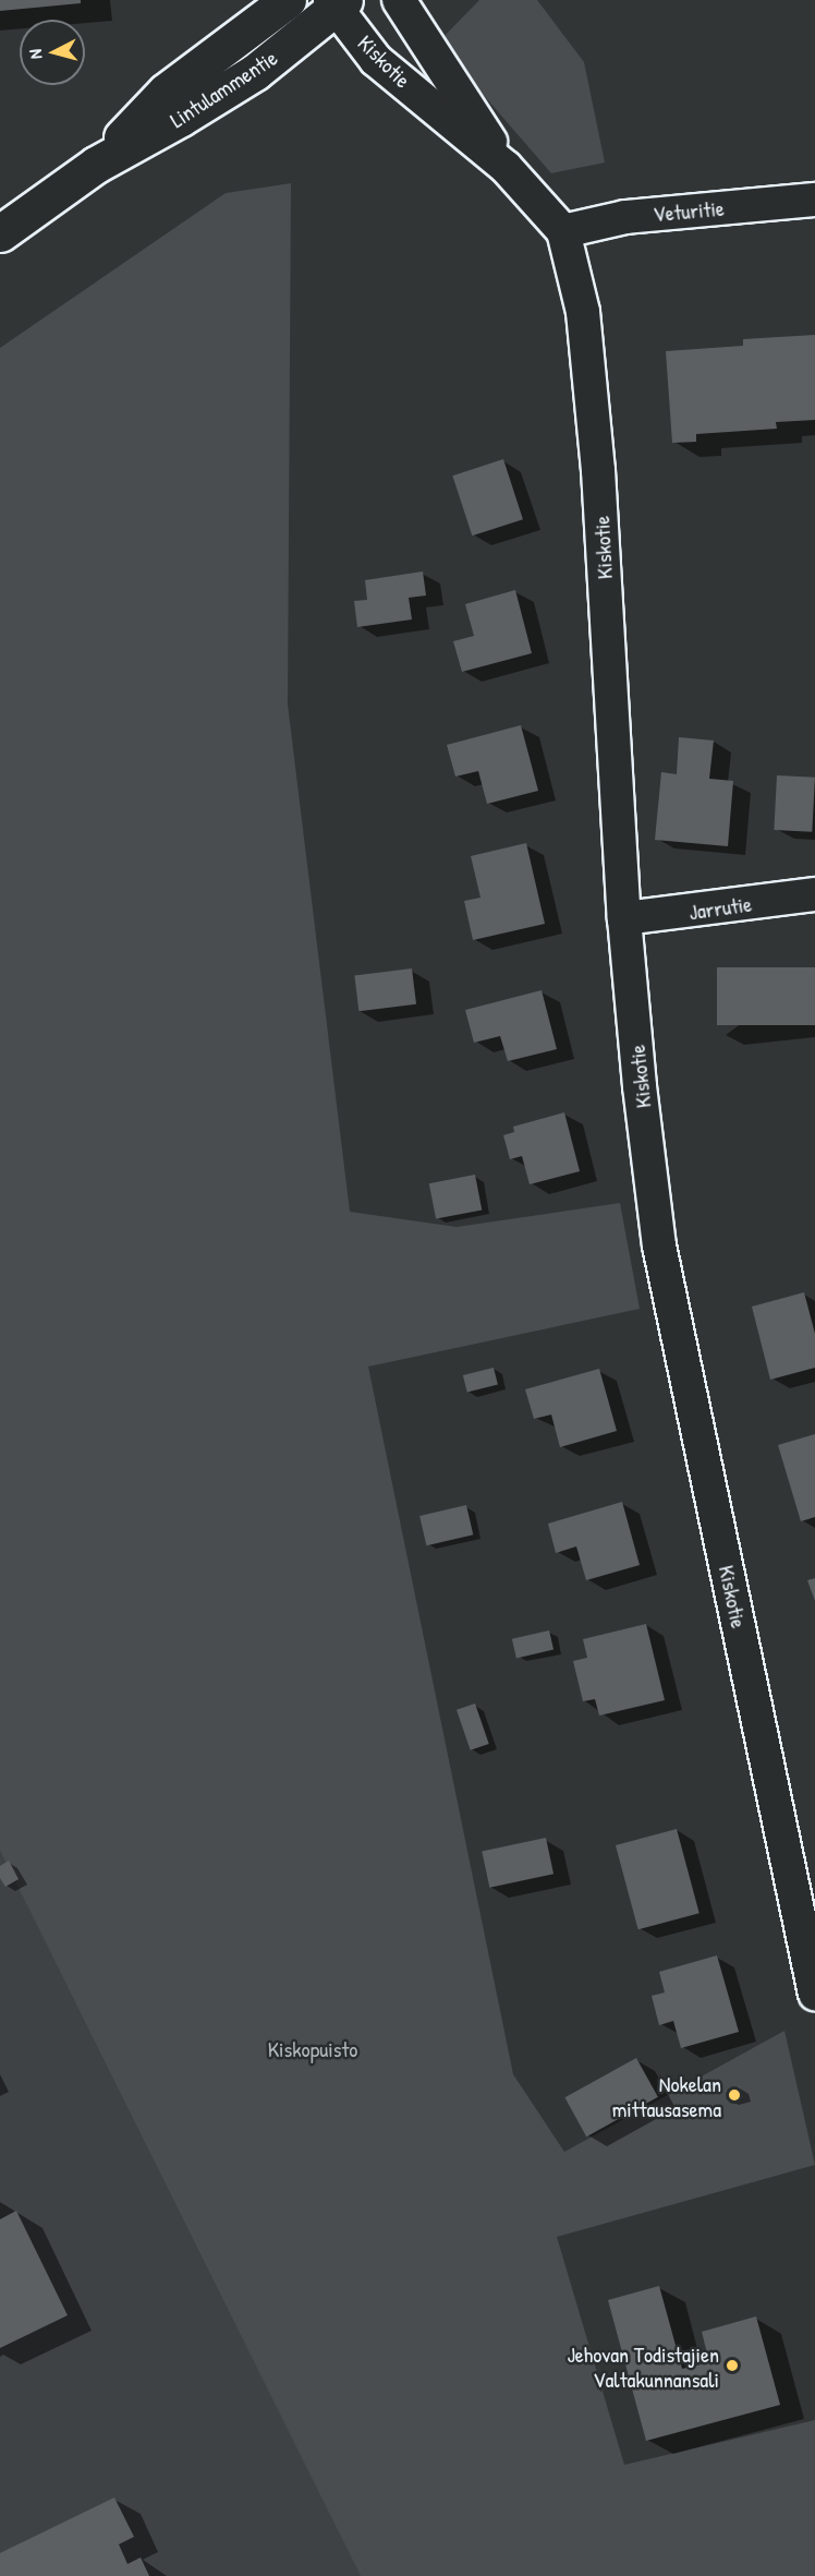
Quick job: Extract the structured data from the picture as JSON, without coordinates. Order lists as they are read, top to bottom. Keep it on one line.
{"streets":{"street":["Kiskotie","Lintulammentie","Veturitie","Jarrutie"]},"crossings":[["Kiskotie","Lintulammentie"],["Kiskotie","Veturitie"],["Kiskotie","Jarrutie"]],"parks":["Kiskopuisto"],"places":["Nokelan mittausasema","Jehovan Todistajien Valtakunnansali"],"north":"left"}
